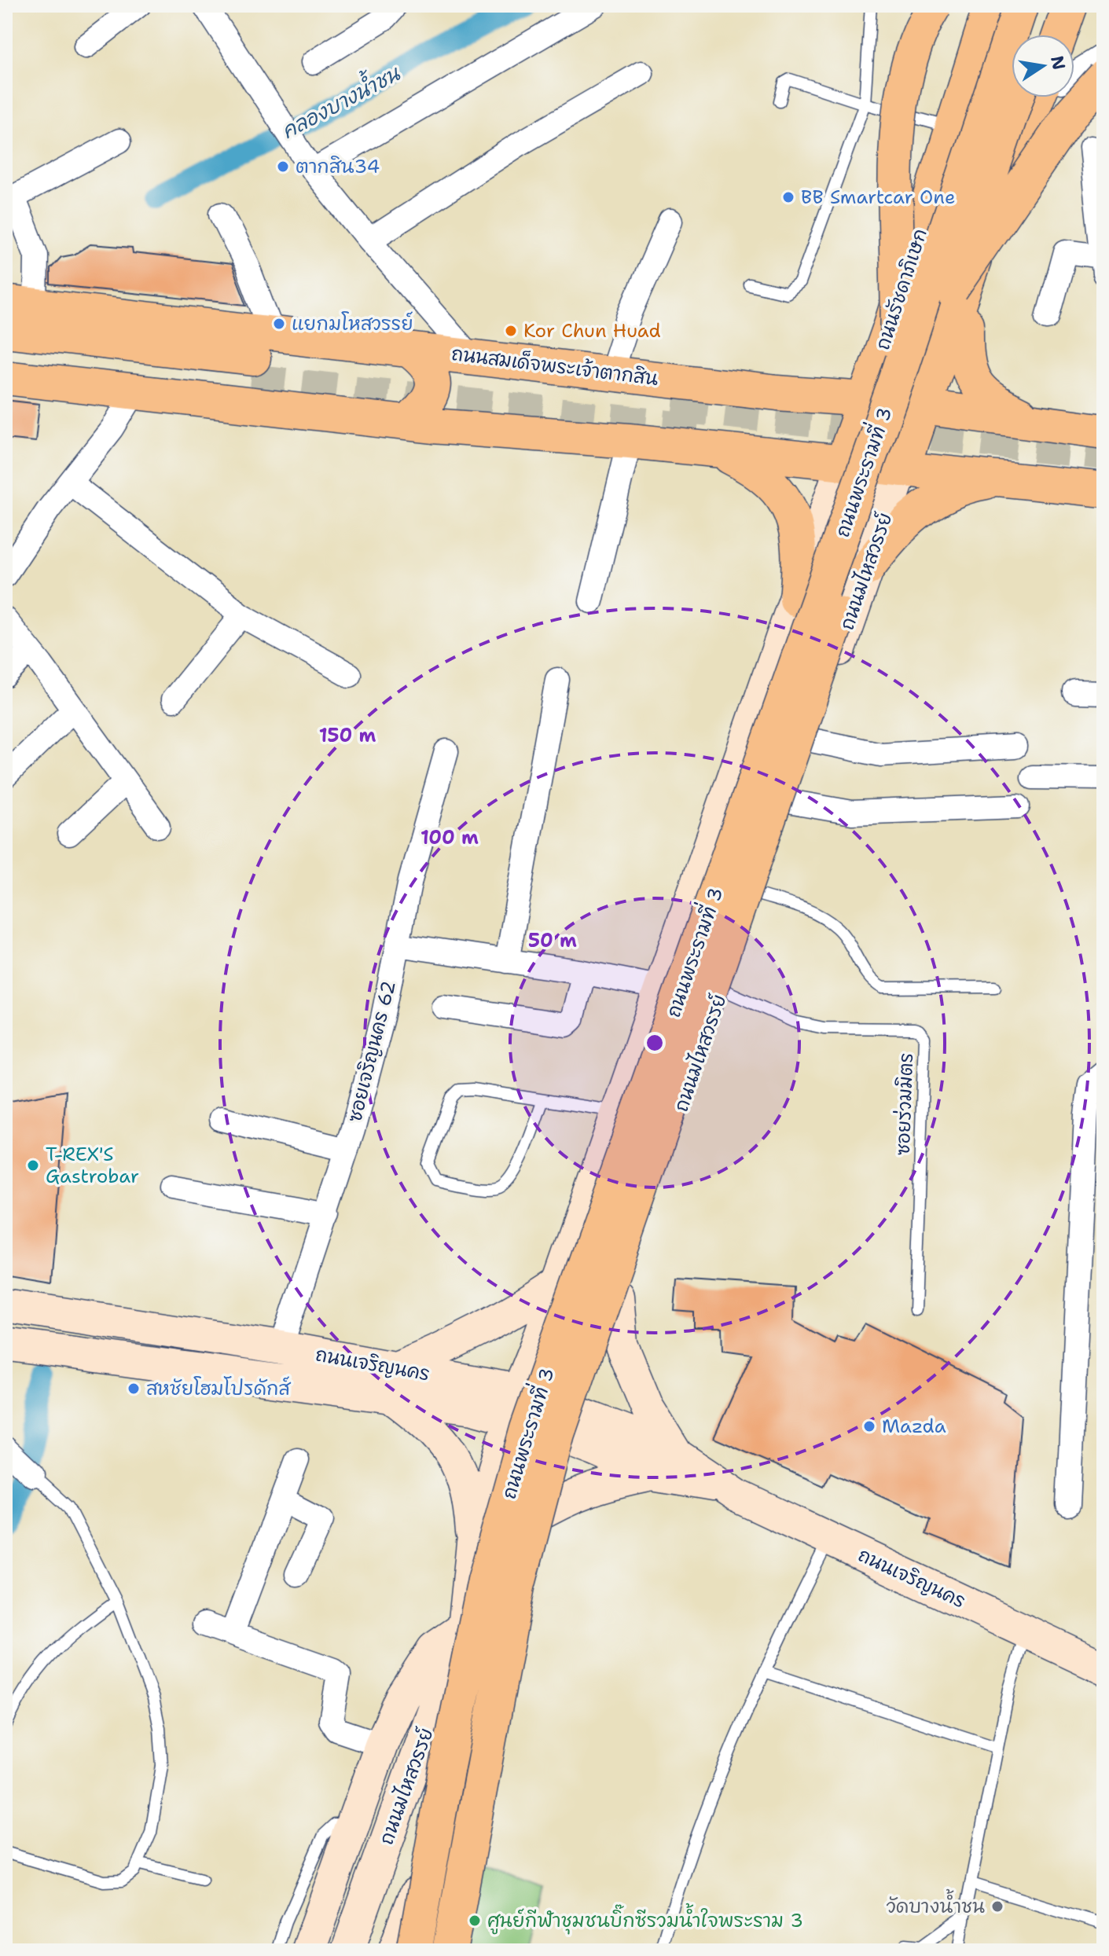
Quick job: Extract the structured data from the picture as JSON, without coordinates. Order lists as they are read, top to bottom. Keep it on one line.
{"streets":{"main road":["ถนนรัชดาภิเษก","ถนนสมเด็จพระเจ้าตากสิน","ถนนพระรามที่ 3","ถนนมไหสวรรย์","ถนนเจริญนคร"],"street":["ซอยเจริญนคร 62"],"lane":["ซอยร่วมมิตร"]},"crossings":[["ถนนรัชดาภิเษก","ถนนสมเด็จพระเจ้าตากสิน"],["ถนนรัชดาภิเษก","ถนนมไหสวรรย์"],["ถนนมไหสวรรย์","ซอยร่วมมิตร"],["ถนนมไหสวรรย์","ถนนเจริญนคร"],["ซอยเจริญนคร 62","ถนนเจริญนคร"]],"water":["คลองบางน้ำชน"],"places":["ตากสิน34","BB Smartcar One","แยกมโหสวรรย์","Kor Chun Huad","T-REX'S Gastrobar","สหชัยโฮมโปรดักส์","Mazda","วัดบางน้ำชน","ศูนย์กีฬาชุมชนบิ๊กซีรวมน้ำใจพระราม 3"],"north":"right","rings":["150 m","100 m","50 m"]}
